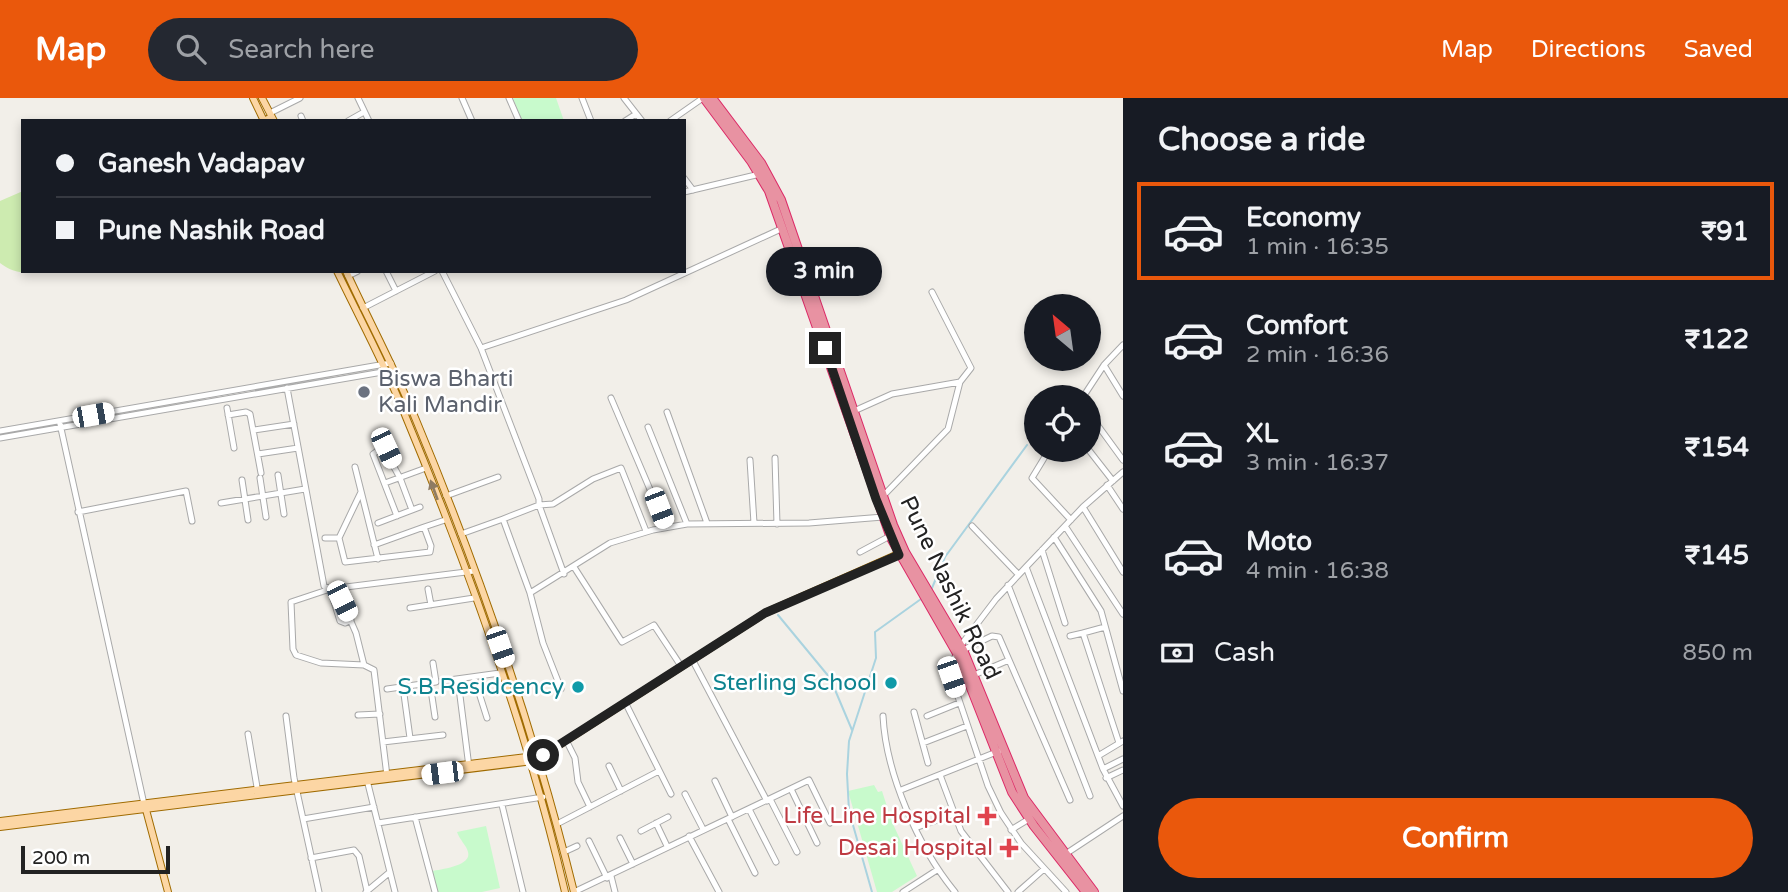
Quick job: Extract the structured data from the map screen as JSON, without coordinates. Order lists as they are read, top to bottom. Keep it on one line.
{"streets":{"highway":["Pune Nashik Road"]},"places":{"other":["Biswa Bharti Kali Mandir","Sterling School","S.B.Residcency"],"health":["Life Line Hospital","Desai Hospital"]},"scale_bar":"200 m","north":"top left","page":{"header":"Map","search":"Search here","nav":["Map","Directions","Saved"],"heading":"Choose a ride","banner":["Ganesh Vadapav","Pune Nashik Road"],"list":[{"name":"Economy","note":"1 min · 16:35","value":"₹91"},{"name":"Comfort","note":"2 min · 16:36","value":"₹122"},{"name":"XL","note":"3 min · 16:37","value":"₹154"},{"name":"Moto","note":"4 min · 16:38","value":"₹145"}],"bubble":"3 min","pay":["Cash","850 m"],"buttons":"Confirm","scale":"200 m"}}
